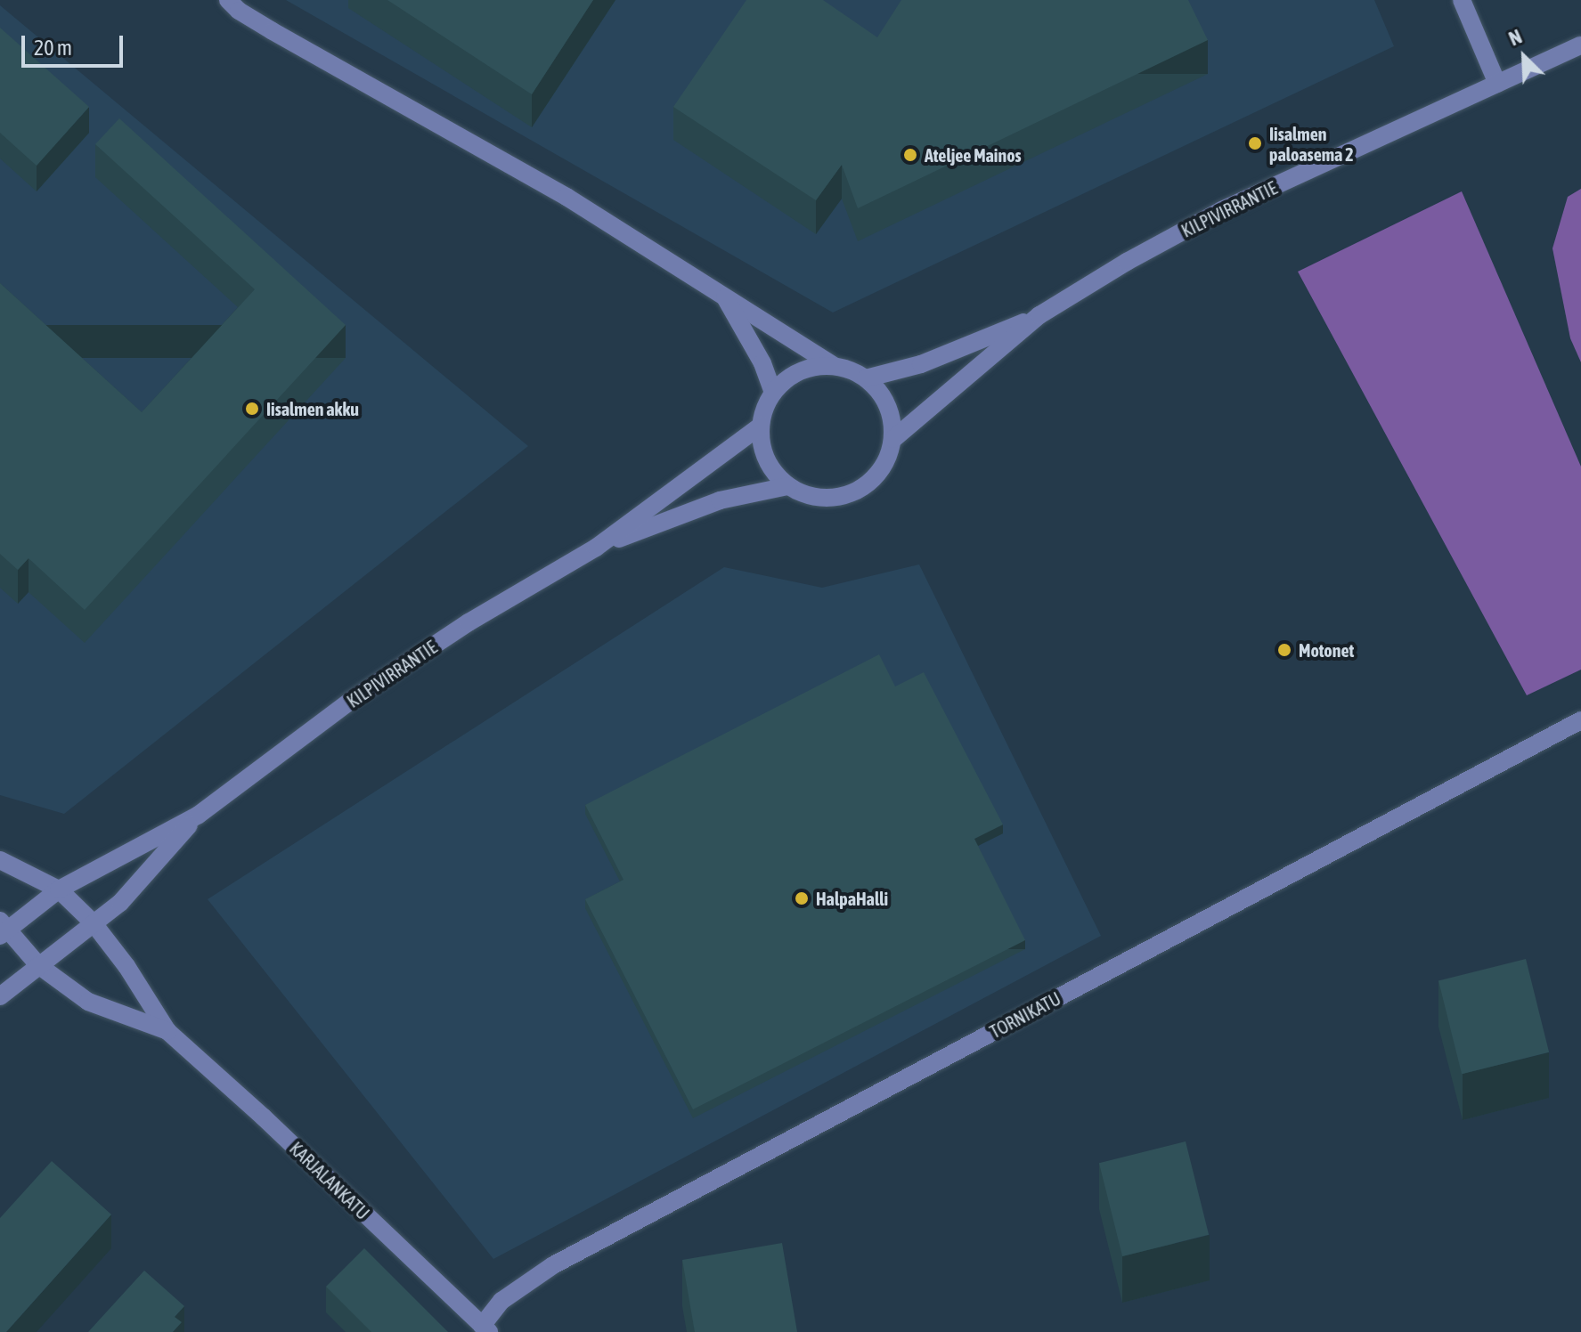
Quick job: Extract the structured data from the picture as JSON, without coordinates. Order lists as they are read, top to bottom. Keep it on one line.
{"streets":{"street":["KILPIVIRRANTIE","TORNIKATU","KARJALANKATU"]},"crossings":[["KILPIVIRRANTIE","KARJALANKATU"],["TORNIKATU","KARJALANKATU"]],"places":["Iisalmen paloasema 2","Ateljee Mainos","Iisalmen akku","Motonet","HalpaHalli"],"scale_bar":"20 m","north":"top left"}
